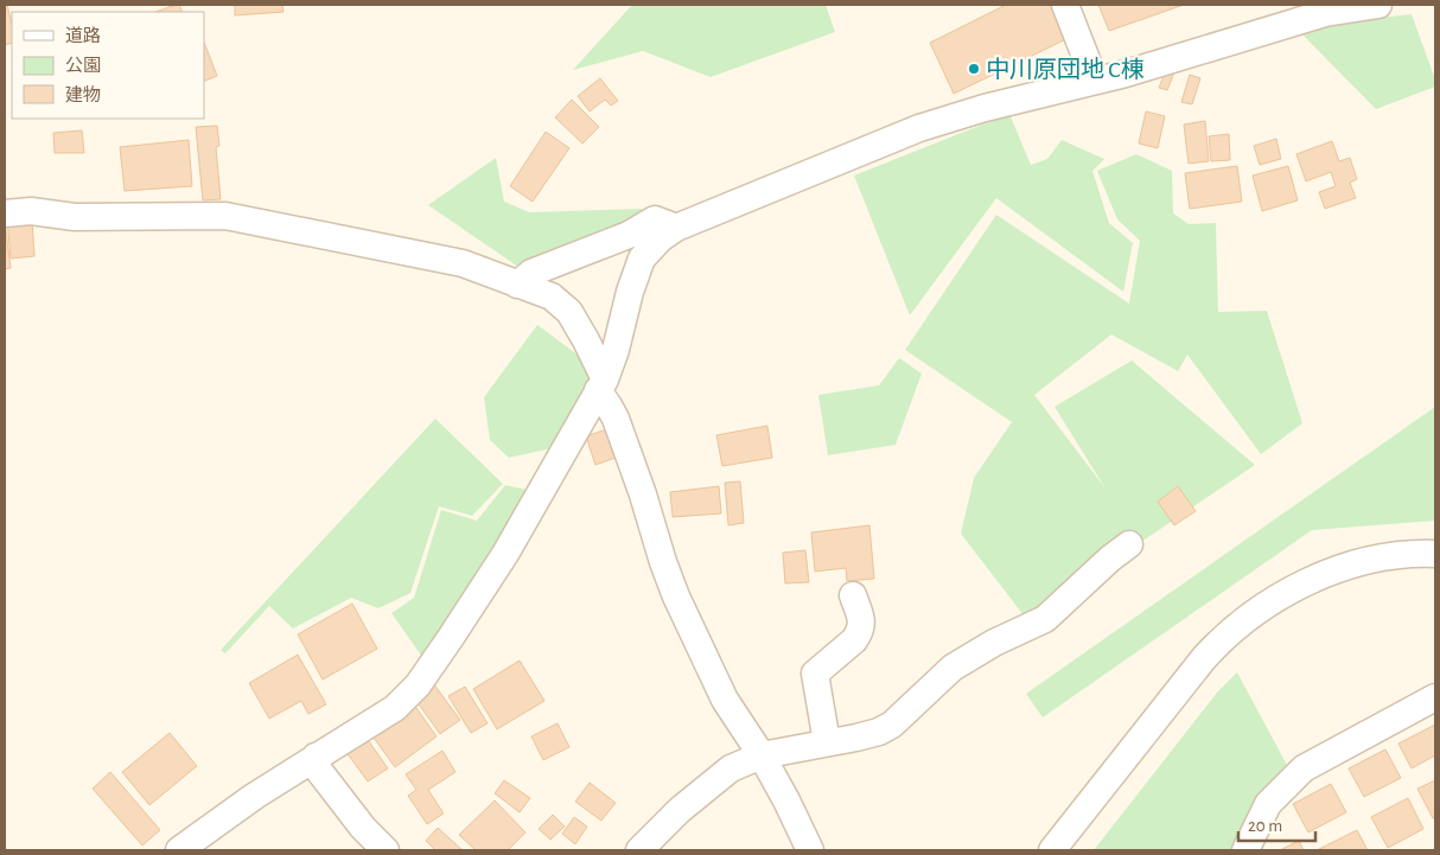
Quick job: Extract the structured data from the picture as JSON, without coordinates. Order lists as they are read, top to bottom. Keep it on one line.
{"places":["中川原団地 C棟"],"legend":["道路","公園","建物"],"scale_bar":"20 m"}
